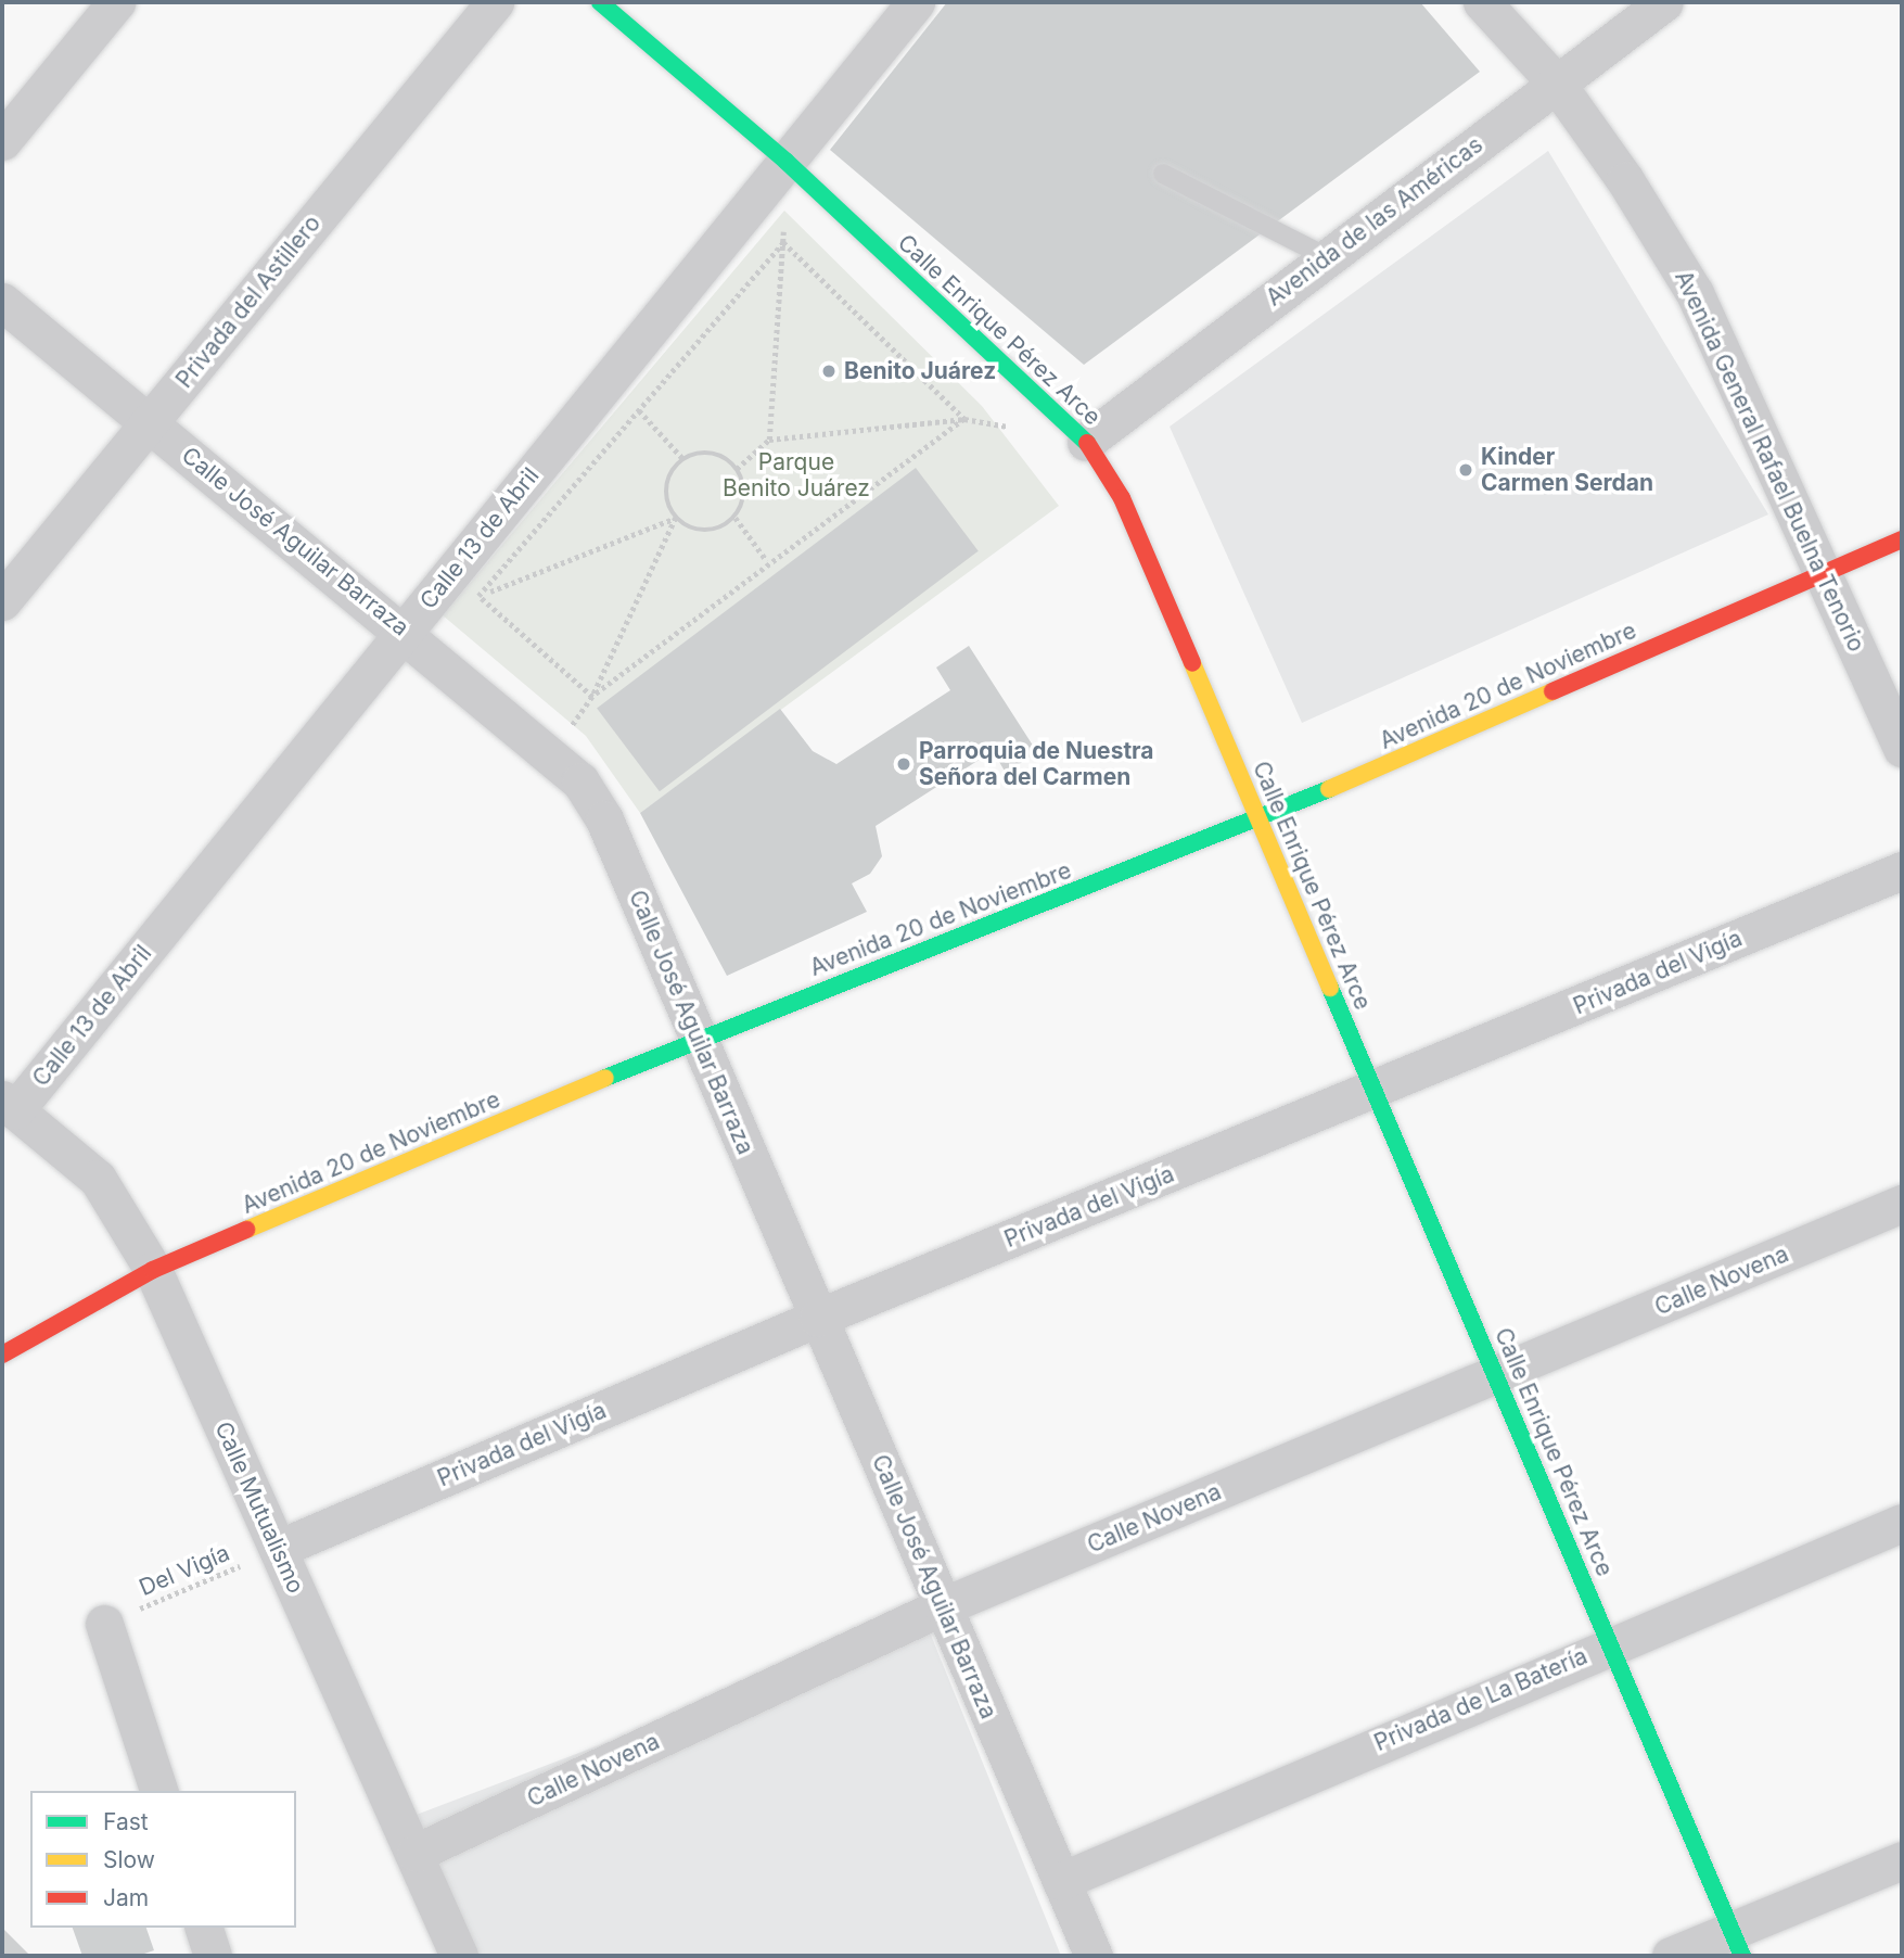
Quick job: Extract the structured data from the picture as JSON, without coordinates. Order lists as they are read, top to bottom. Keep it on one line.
{"streets":{"street":["Avenida de las Américas","Privada del Astillero","Calle Enrique Pérez Arce","Avenida General Rafael Buelna Tenorio","Calle 13 de Abril","Calle José Aguilar Barraza","Avenida 20 de Noviembre","Privada del Vigía","Calle Novena","Calle Mutualismo","Privada de La Batería"],"path":["Del Vigía"]},"crossings":[["Avenida de las Américas","Calle Enrique Pérez Arce"],["Avenida de las Américas","Avenida General Rafael Buelna Tenorio"],["Privada del Astillero","Calle José Aguilar Barraza"],["Calle Enrique Pérez Arce","Calle 13 de Abril"],["Calle Enrique Pérez Arce","Avenida 20 de Noviembre"],["Calle Enrique Pérez Arce","Privada del Vigía"],["Calle Enrique Pérez Arce","Calle Novena"],["Calle Enrique Pérez Arce","Privada de La Batería"],["Avenida General Rafael Buelna Tenorio","Avenida 20 de Noviembre"],["Calle 13 de Abril","Calle José Aguilar Barraza"],["Calle 13 de Abril","Calle Mutualismo"],["Calle José Aguilar Barraza","Avenida 20 de Noviembre"],["Calle José Aguilar Barraza","Privada del Vigía"],["Calle José Aguilar Barraza","Calle Novena"],["Calle José Aguilar Barraza","Privada de La Batería"],["Avenida 20 de Noviembre","Calle Mutualismo"],["Privada del Vigía","Calle Mutualismo"],["Privada del Vigía","Del Vigía"],["Calle Novena","Calle Mutualismo"],["Calle Mutualismo","Del Vigía"]],"parks":["Parque Benito Juárez"],"places":["Benito Juárez","Kinder Carmen Serdan","Parroquia de Nuestra Señora del Carmen"],"legend":["Fast","Slow","Jam"]}
